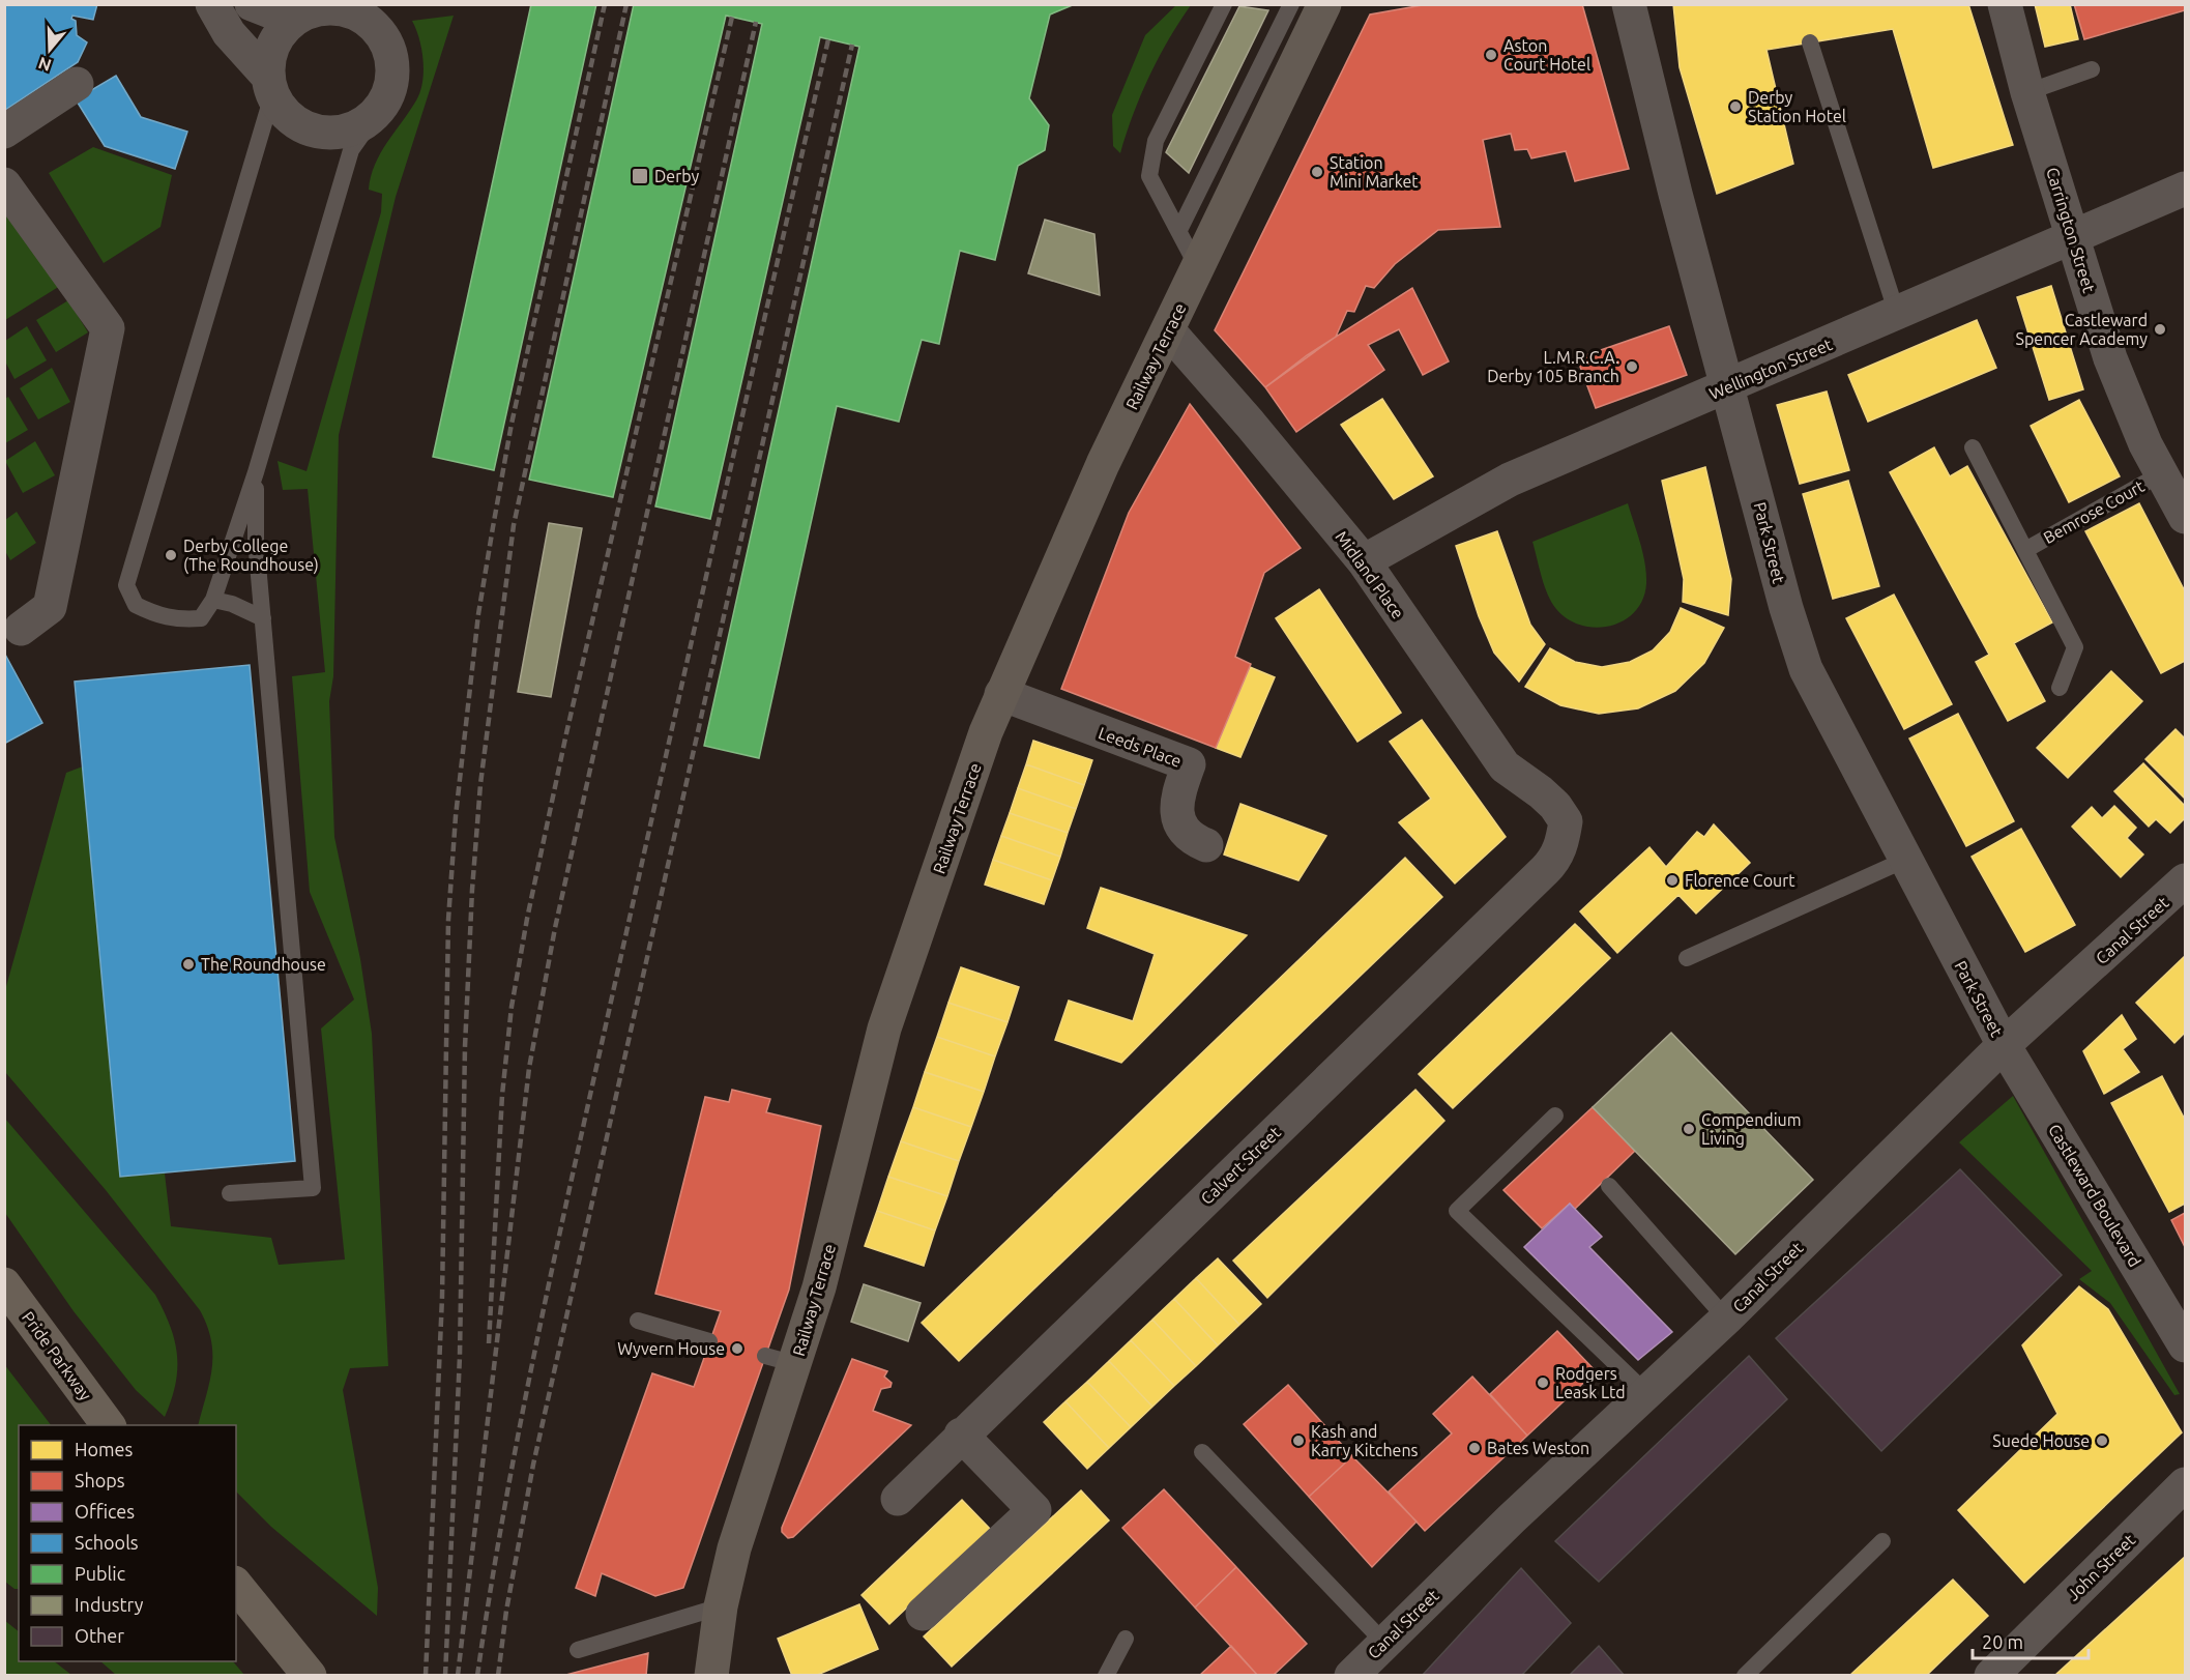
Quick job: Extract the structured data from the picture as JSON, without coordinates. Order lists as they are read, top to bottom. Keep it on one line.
{"streets":{"main road":["Railway Terrace","Pride Parkway"],"street":["Carrington Street","Wellington Street","Park Street","Midland Place","Leeds Place","Canal Street","Calvert Street","Castleward Boulevard","John Street"],"lane":["Bemrose Court"]},"crossings":[["Carrington Street","Wellington Street"],["Carrington Street","Bemrose Court"],["Railway Terrace","Midland Place"],["Railway Terrace","Leeds Place"],["Wellington Street","Park Street"],["Wellington Street","Midland Place"],["Park Street","Canal Street"],["Park Street","Castleward Boulevard"],["Midland Place","Calvert Street"],["Canal Street","Castleward Boulevard"]],"places":{"other":["Aston Court Hotel","Derby Station Hotel","Station Mini Market","Castleward Spencer Academy","L.M.R.C.A. Derby 105 Branch","Derby College (The Roundhouse)","Florence Court","The Roundhouse","Compendium Living","Wyvern House","Rodgers Leask Ltd","Kash and Karry Kitchens","Suede House","Bates Weston"],"transit":["Derby"]},"legend":["Homes","Shops","Offices","Schools","Public","Industry","Other"],"scale_bar":"20 m","north":"bottom"}
